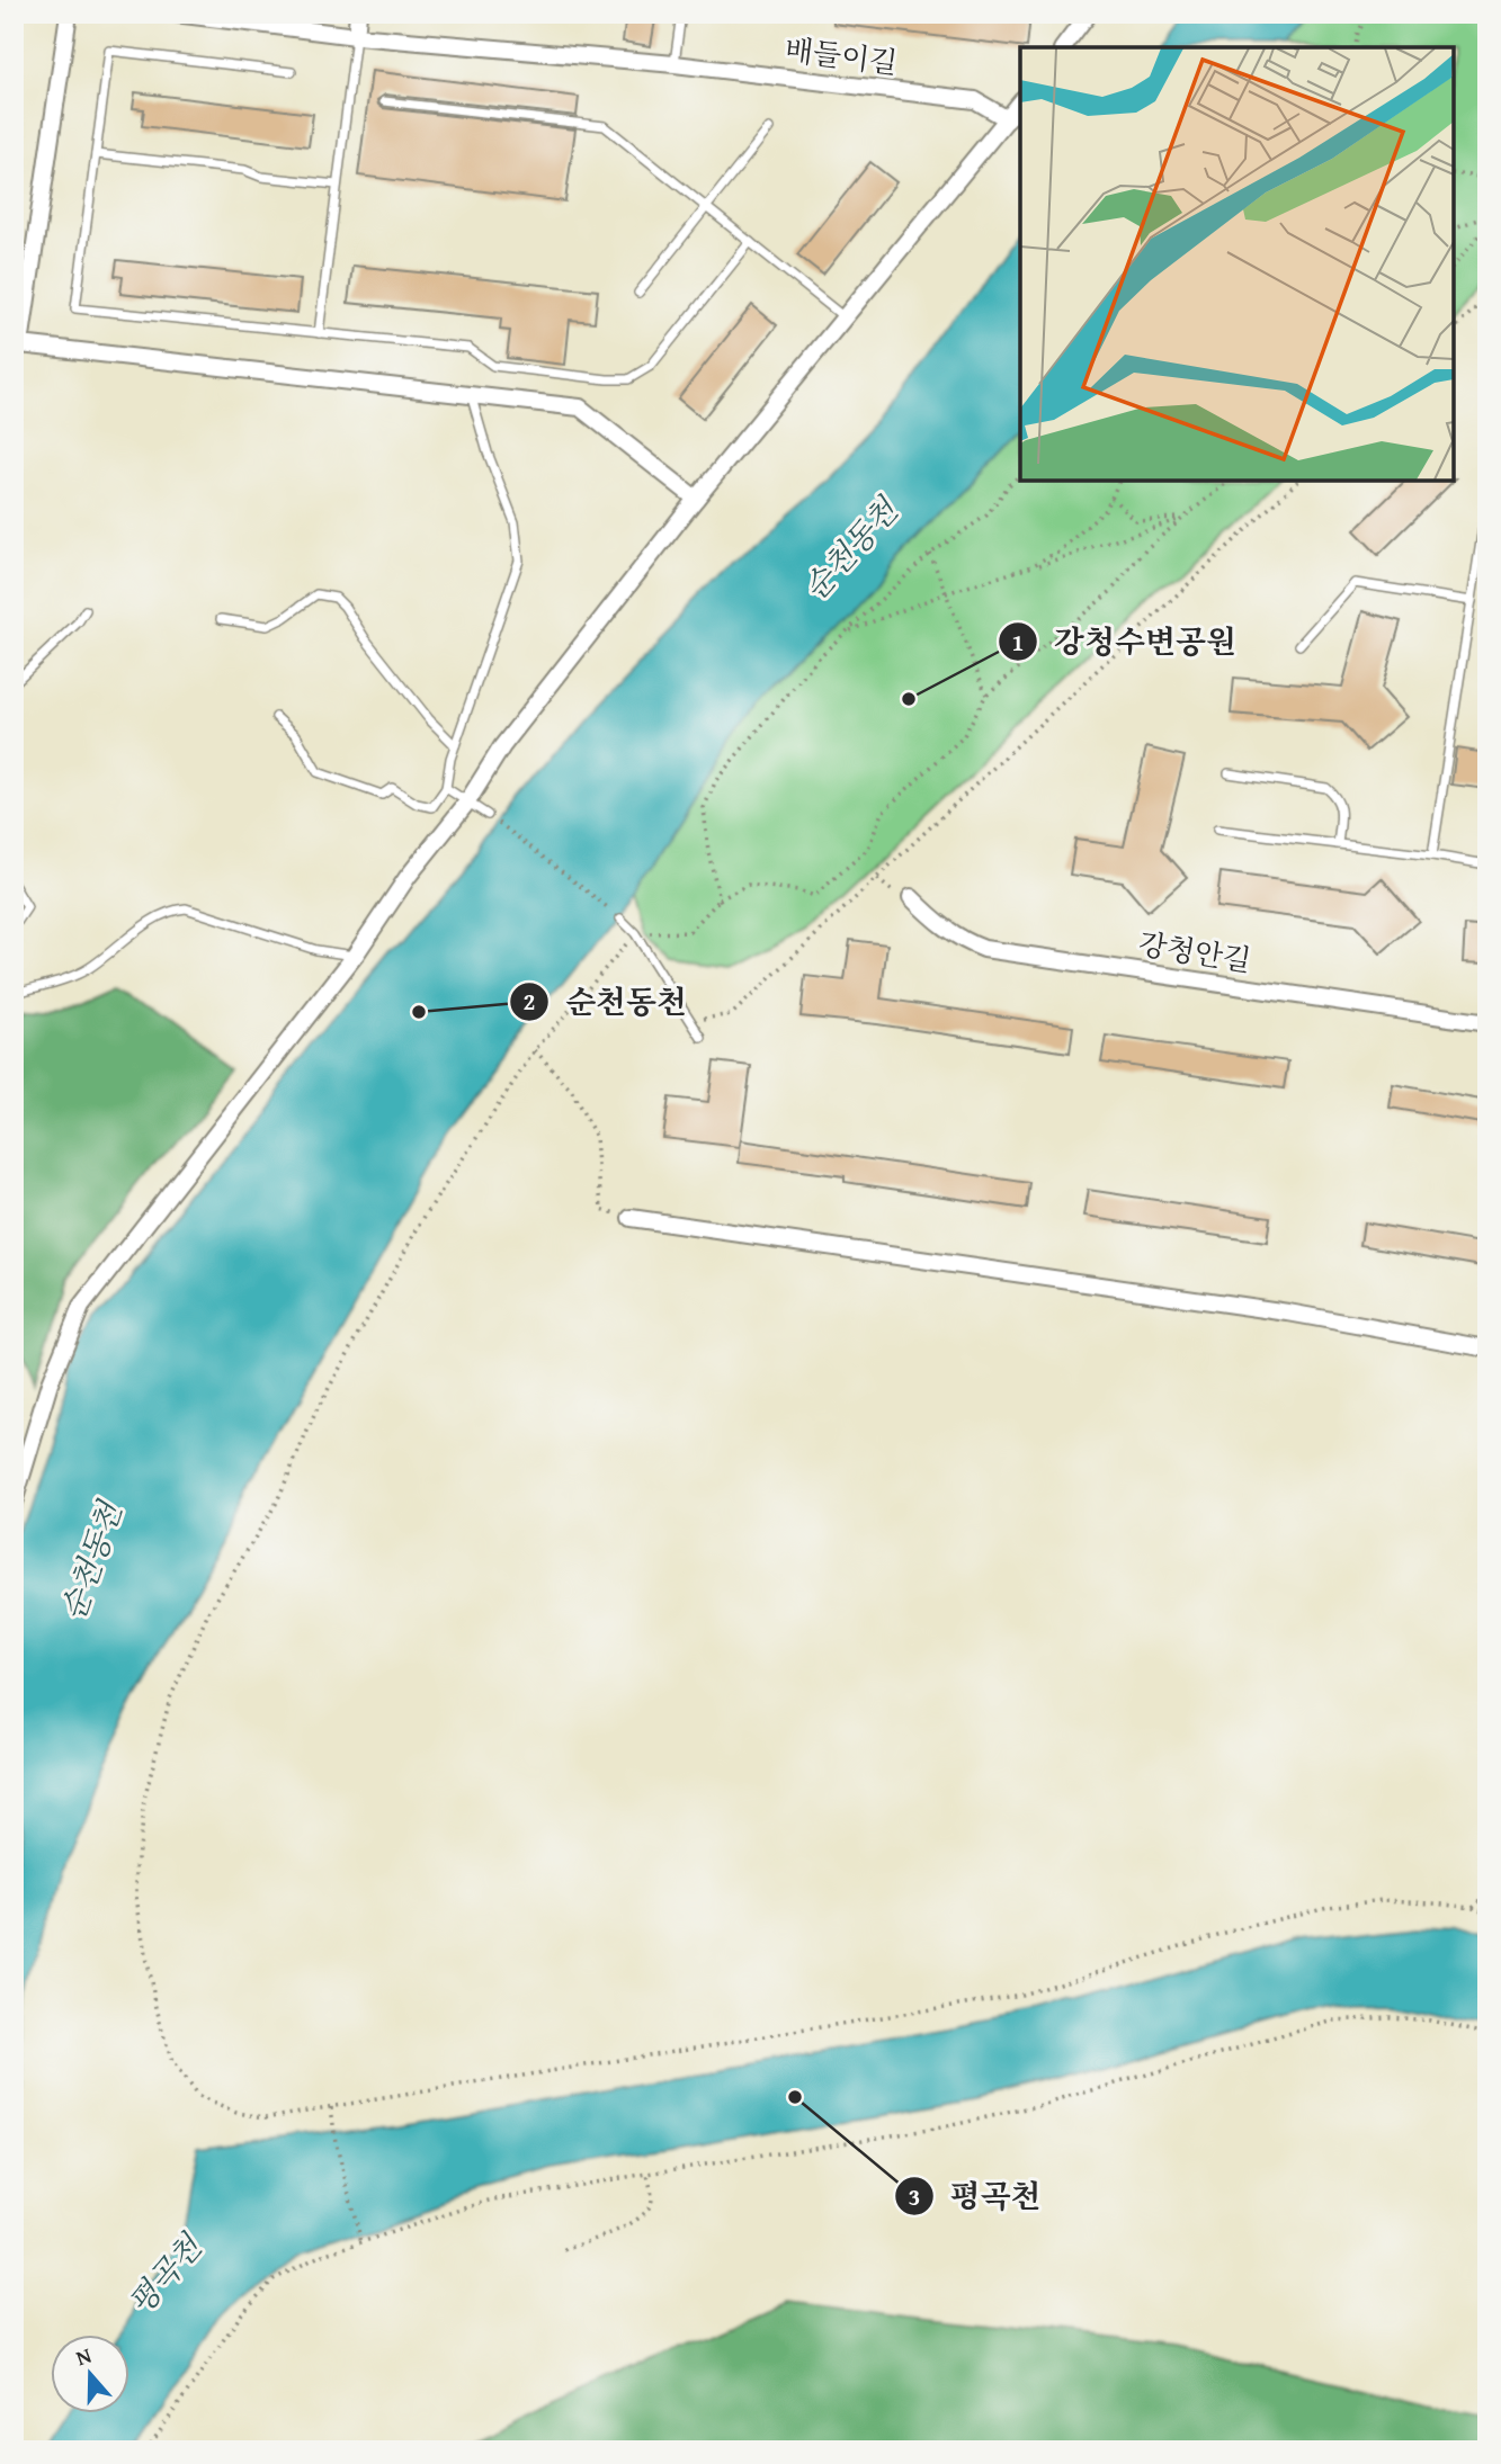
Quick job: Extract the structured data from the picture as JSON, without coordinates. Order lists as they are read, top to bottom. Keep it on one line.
{"streets":{"street":["배들이길","강청안길"]},"water":["순천동천","평곡천"],"places":["강청수변공원","순천동천","평곡천"],"north":"top"}
